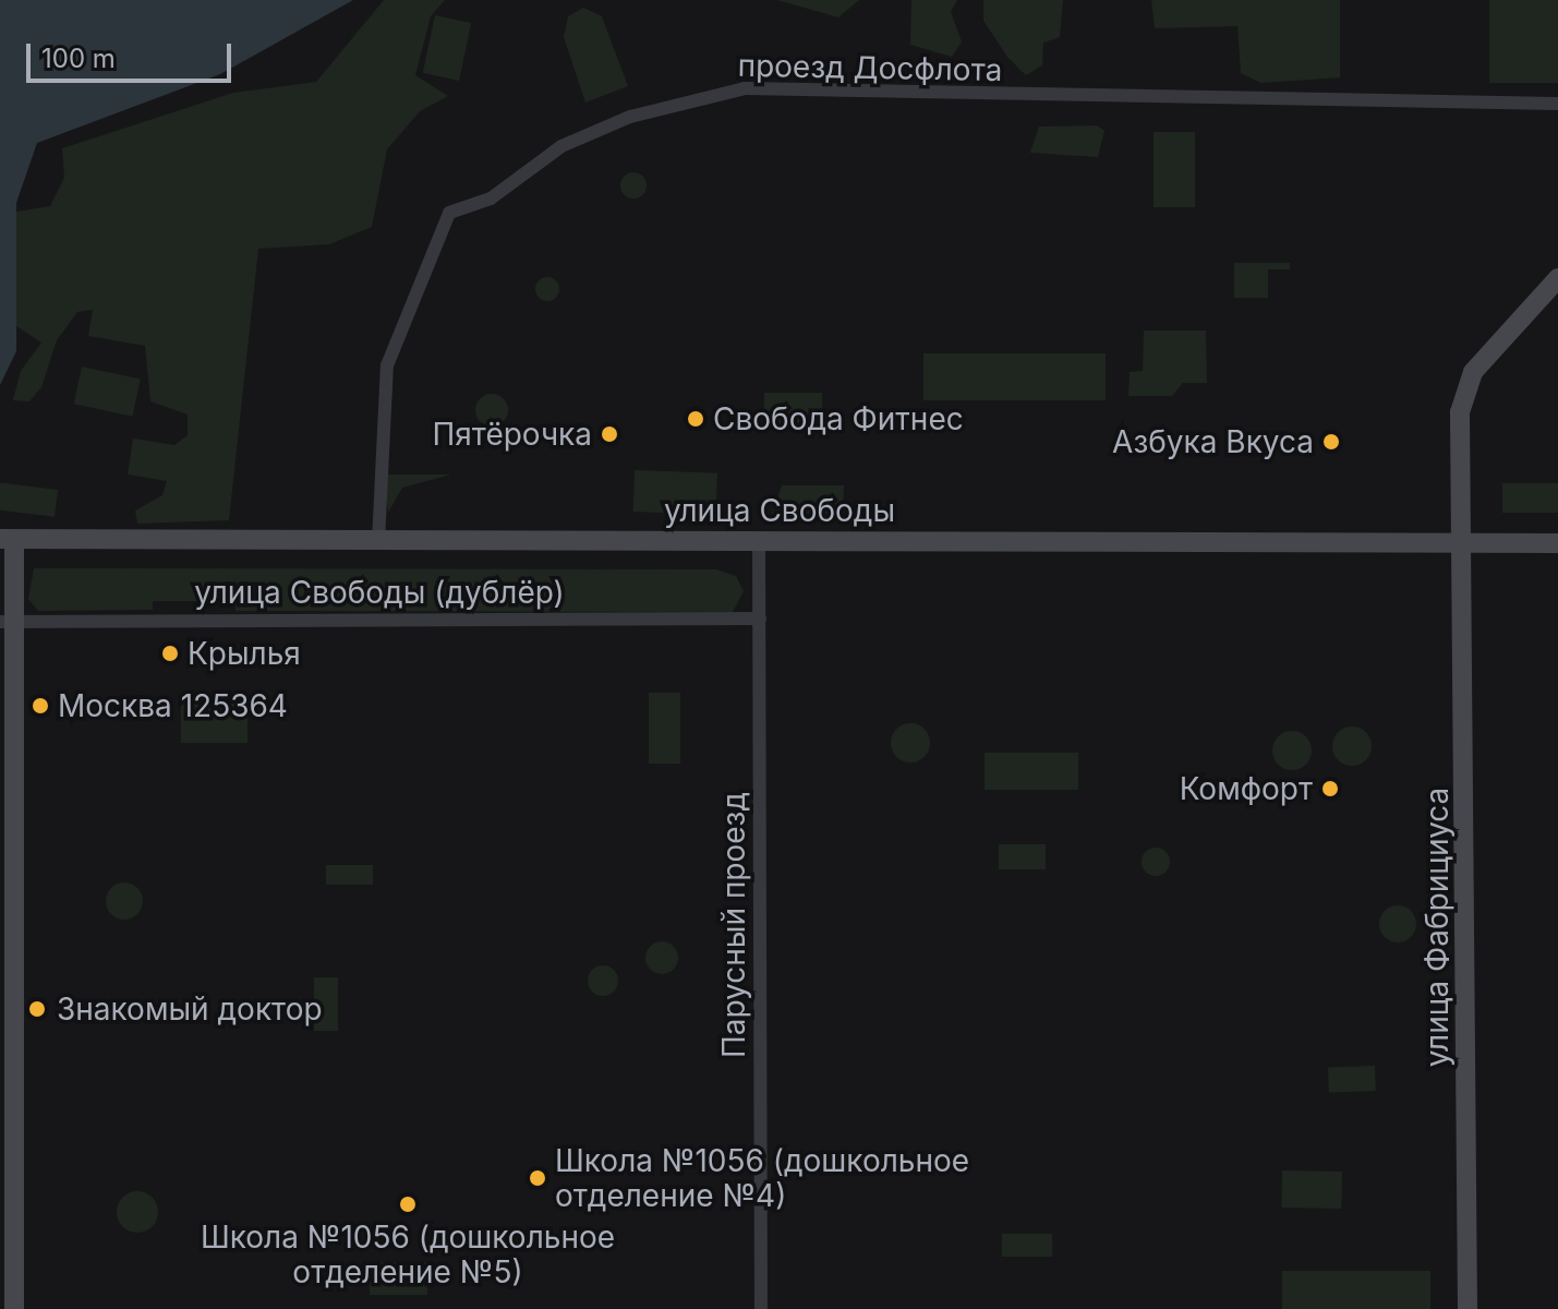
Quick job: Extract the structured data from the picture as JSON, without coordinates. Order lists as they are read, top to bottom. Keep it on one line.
{"streets":{"main road":["улица Свободы","улица Фабрициуса"],"street":["проезд Досфлота","улица Свободы (дублёр)","Парусный проезд"]},"crossings":[["проезд Досфлота","улица Свободы"],["улица Свободы","Парусный проезд"],["улица Свободы","улица Фабрициуса"],["улица Свободы (дублёр)","Парусный проезд"]],"places":["Свобода Фитнес","Пятёрочка","Азбука Вкуса","Крылья","Москва 125364","Комфорт","Знакомый доктор","Школа №1056 (дошкольное отделение №4)","Школа №1056 (дошкольное отделение №5)"],"scale_bar":"100 m"}
